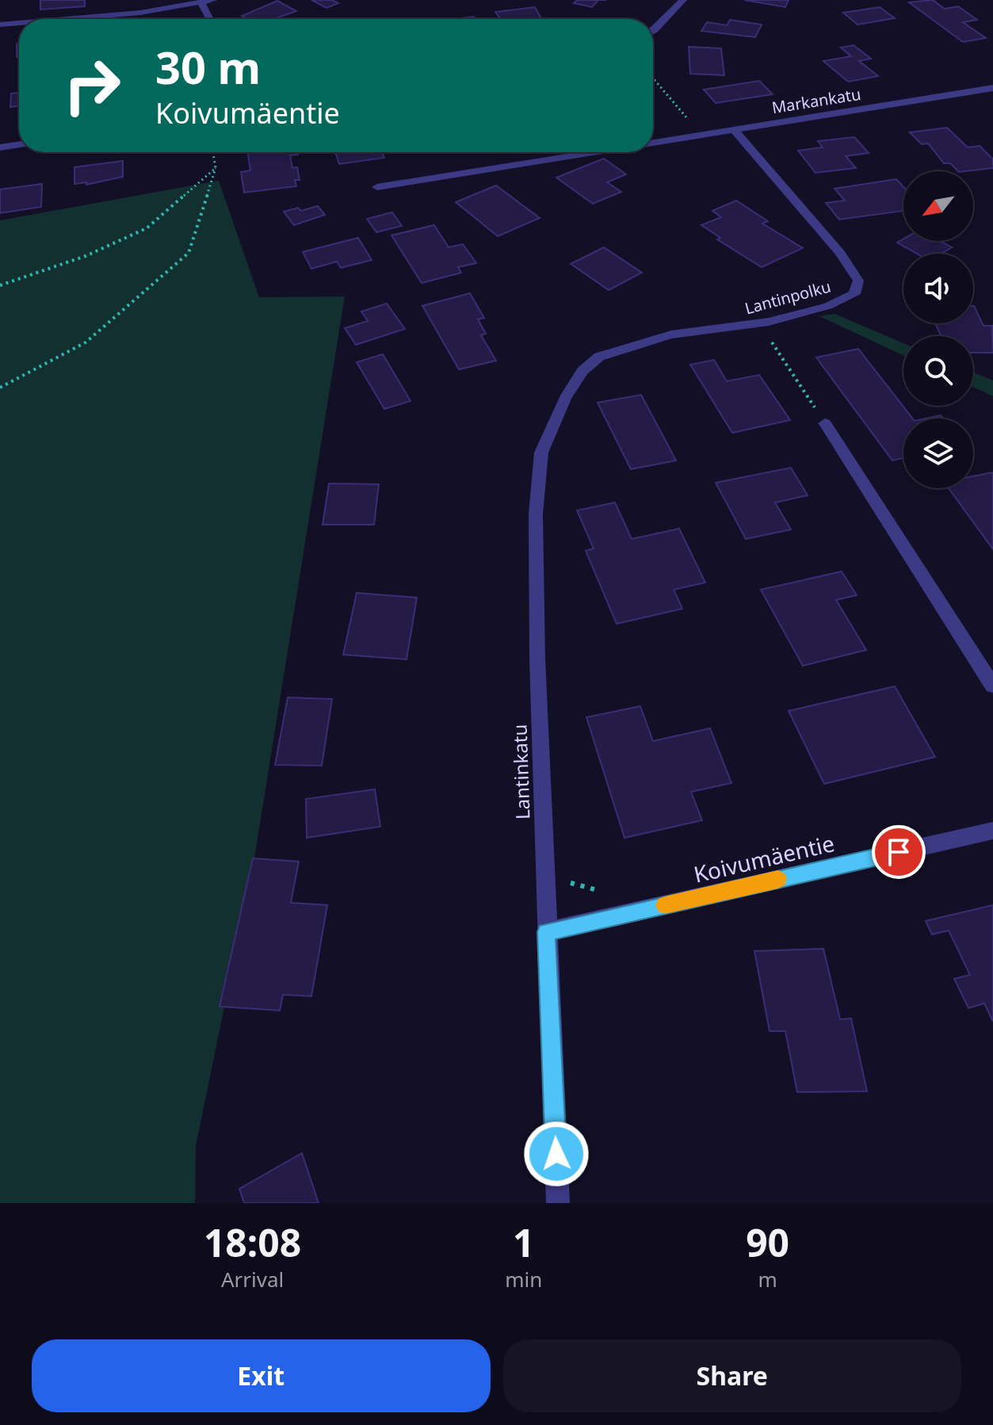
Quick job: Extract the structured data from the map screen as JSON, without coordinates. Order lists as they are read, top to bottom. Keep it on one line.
{"streets":{"street":["Markankatu","Lantinpolku","Lantinkatu","Koivumäentie"]},"crossings":[["Markankatu","Lantinpolku"],["Lantinpolku","Lantinkatu"],["Lantinkatu","Koivumäentie"]],"north":"bottom left","page":{"turn":["30 m","Koivumäentie"],"eta":["18:08","Arrival","1","min","90","m"],"buttons":["Exit","Share"]}}
